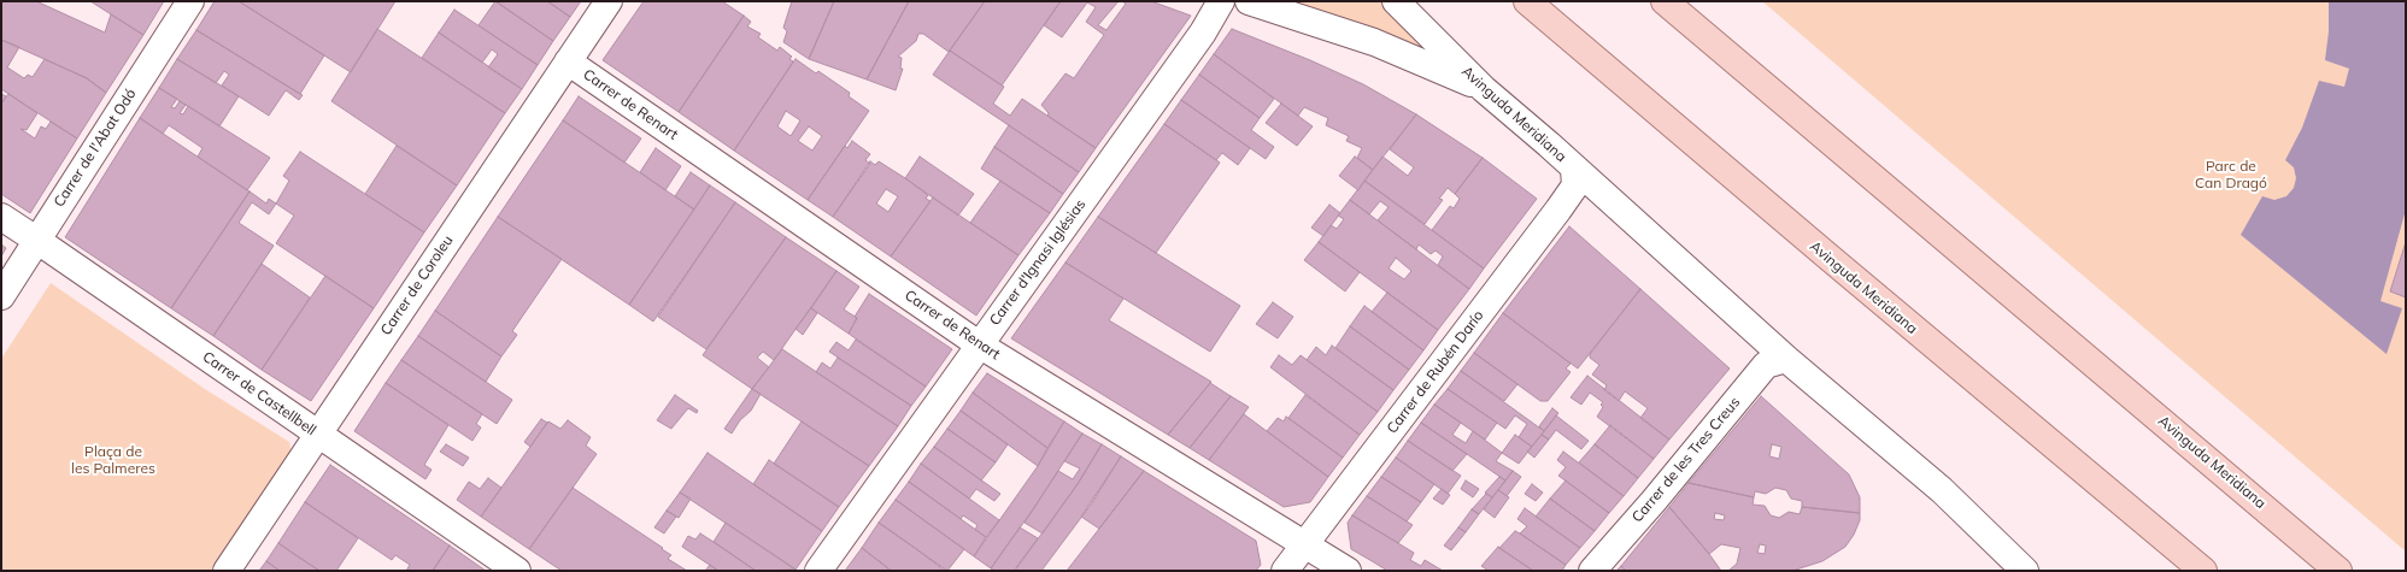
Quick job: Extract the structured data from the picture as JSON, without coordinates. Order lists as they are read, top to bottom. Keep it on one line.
{"streets":{"main road":["Avinguda Meridiana"],"street":["Carrer de Renart","Carrer de l'Abat Odó","Carrer d'Ignasi Iglésias","Carrer de Coroleu","Carrer de Rubén Darío","Carrer de Castellbell","Carrer de les Tres Creus"]},"crossings":[["Carrer de Renart","Carrer d'Ignasi Iglésias"],["Carrer de Renart","Carrer de Coroleu"],["Carrer de Renart","Carrer de Rubén Darío"],["Avinguda Meridiana","Carrer de Rubén Darío"],["Avinguda Meridiana","Carrer de les Tres Creus"],["Carrer de l'Abat Odó","Carrer de Castellbell"],["Carrer de Coroleu","Carrer de Castellbell"]],"parks":["Parc de Can Dragó","Plaça de les Palmeres"]}
